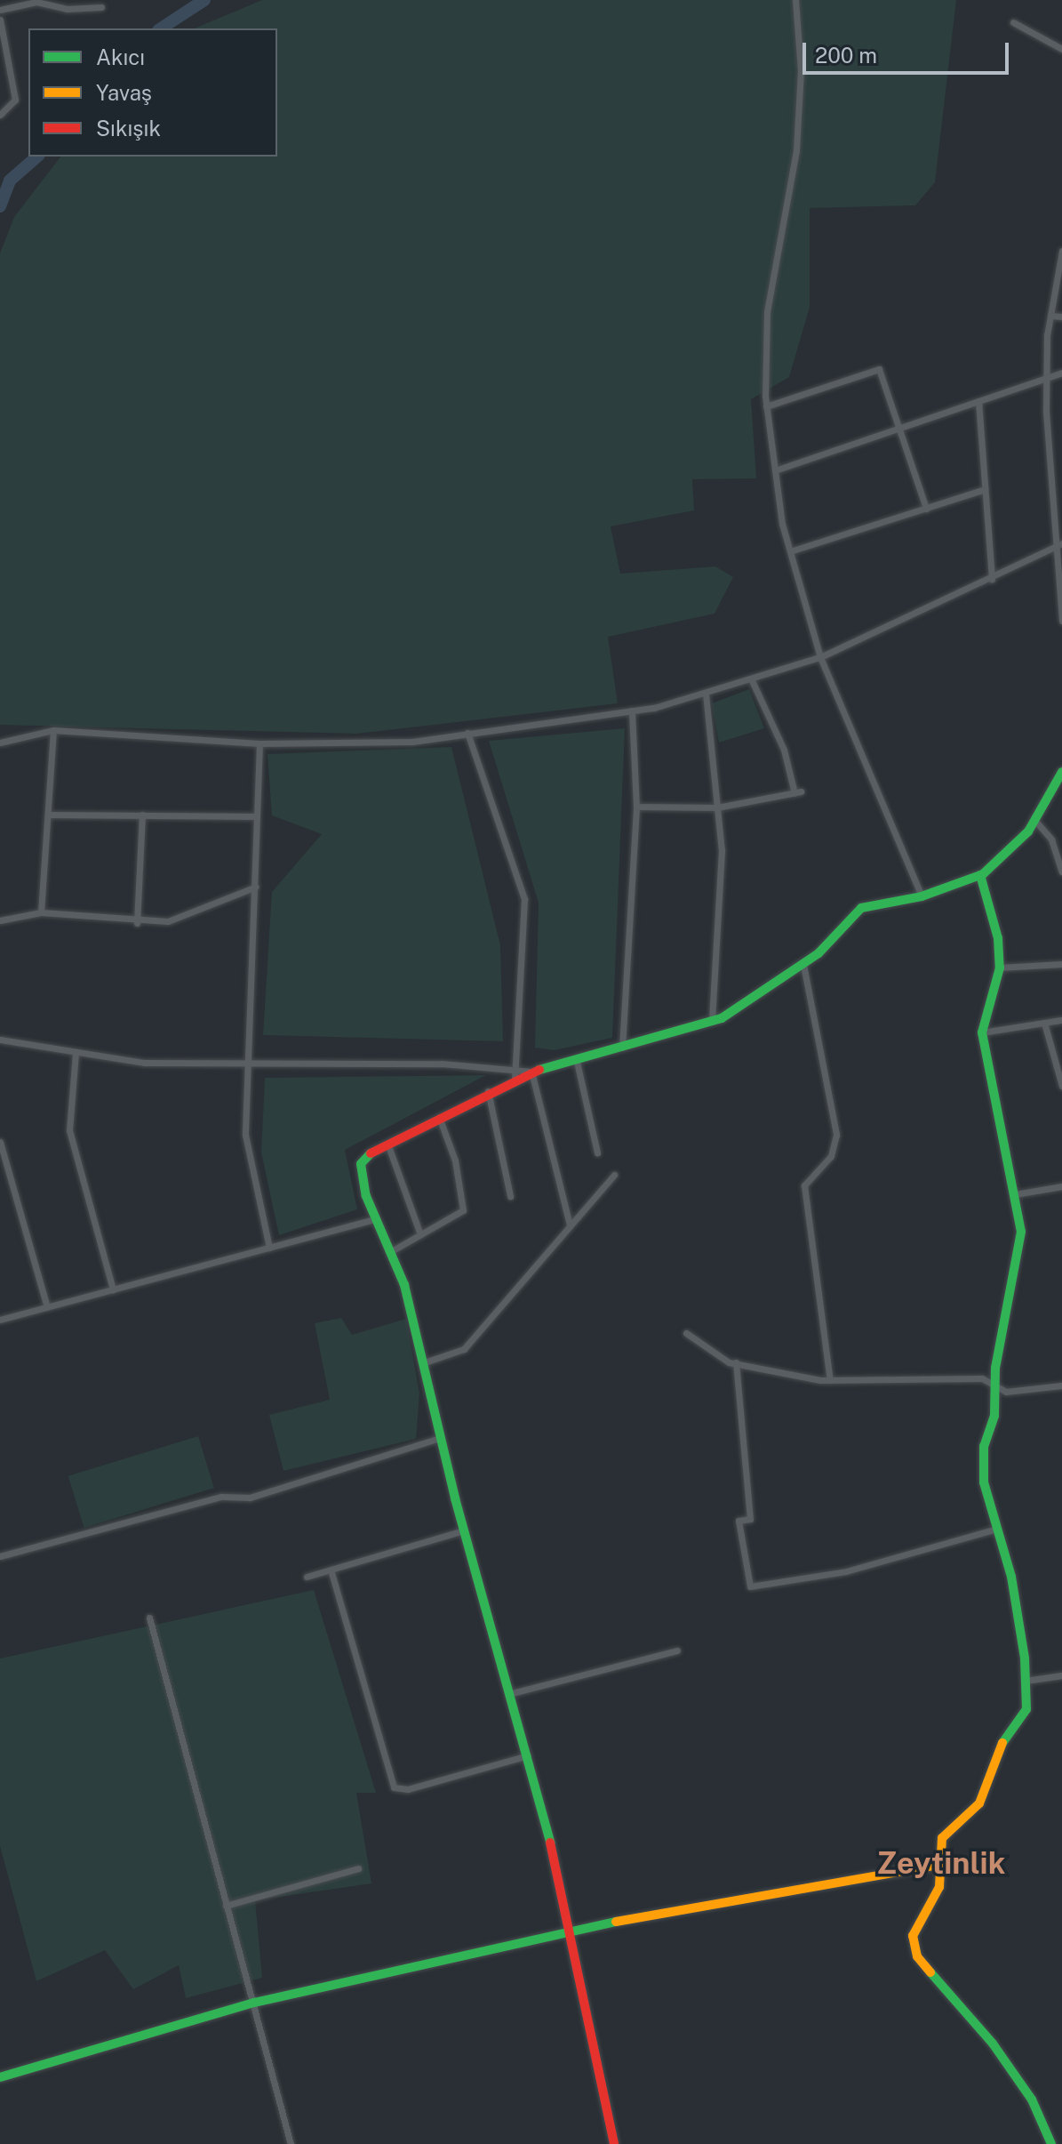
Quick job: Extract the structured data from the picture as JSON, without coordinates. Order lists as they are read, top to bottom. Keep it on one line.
{"districts":["Zeytinlik"],"legend":["Akıcı","Yavaş","Sıkışık"],"scale_bar":"200 m"}
